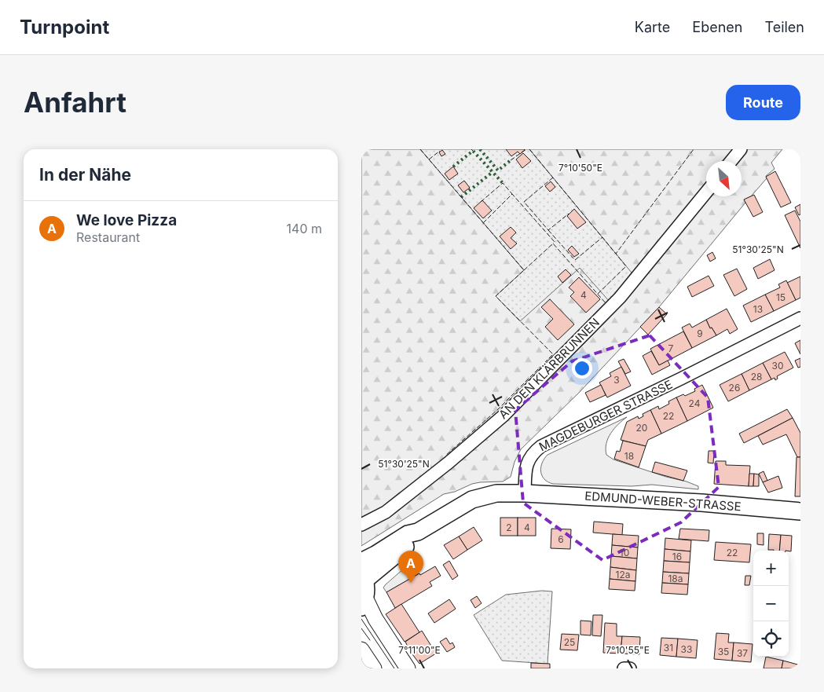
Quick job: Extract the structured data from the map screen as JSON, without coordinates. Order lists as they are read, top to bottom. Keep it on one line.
{"streets":{"main road":["EDMUND-WEBER-STRASSE"],"street":["AN DEN KLÄRBRUNNEN","MAGDEBURGER STRASSE"]},"crossings":[["MAGDEBURGER STRASSE","EDMUND-WEBER-STRASSE"]],"house_numbers":["4","15","13","9","7","30","28","3","26","24","22","20","18","2","4","6","10","22","16","12a","18a","25","31","33","35","37"],"north":"bottom right","page":{"header":"Turnpoint","nav":["Karte","Ebenen","Teilen"],"buttons":"Route","title":"Anfahrt","heading":"In der Nähe","list":[{"mark":"A","name":"We love Pizza","note":"Restaurant","value":"140 m"}],"map_buttons":["+","−"],"pins":"A"},"coordinates":["7°10'50\"E","51°30'25\"N","7°11'00\"E","7°10'55\"E"]}
